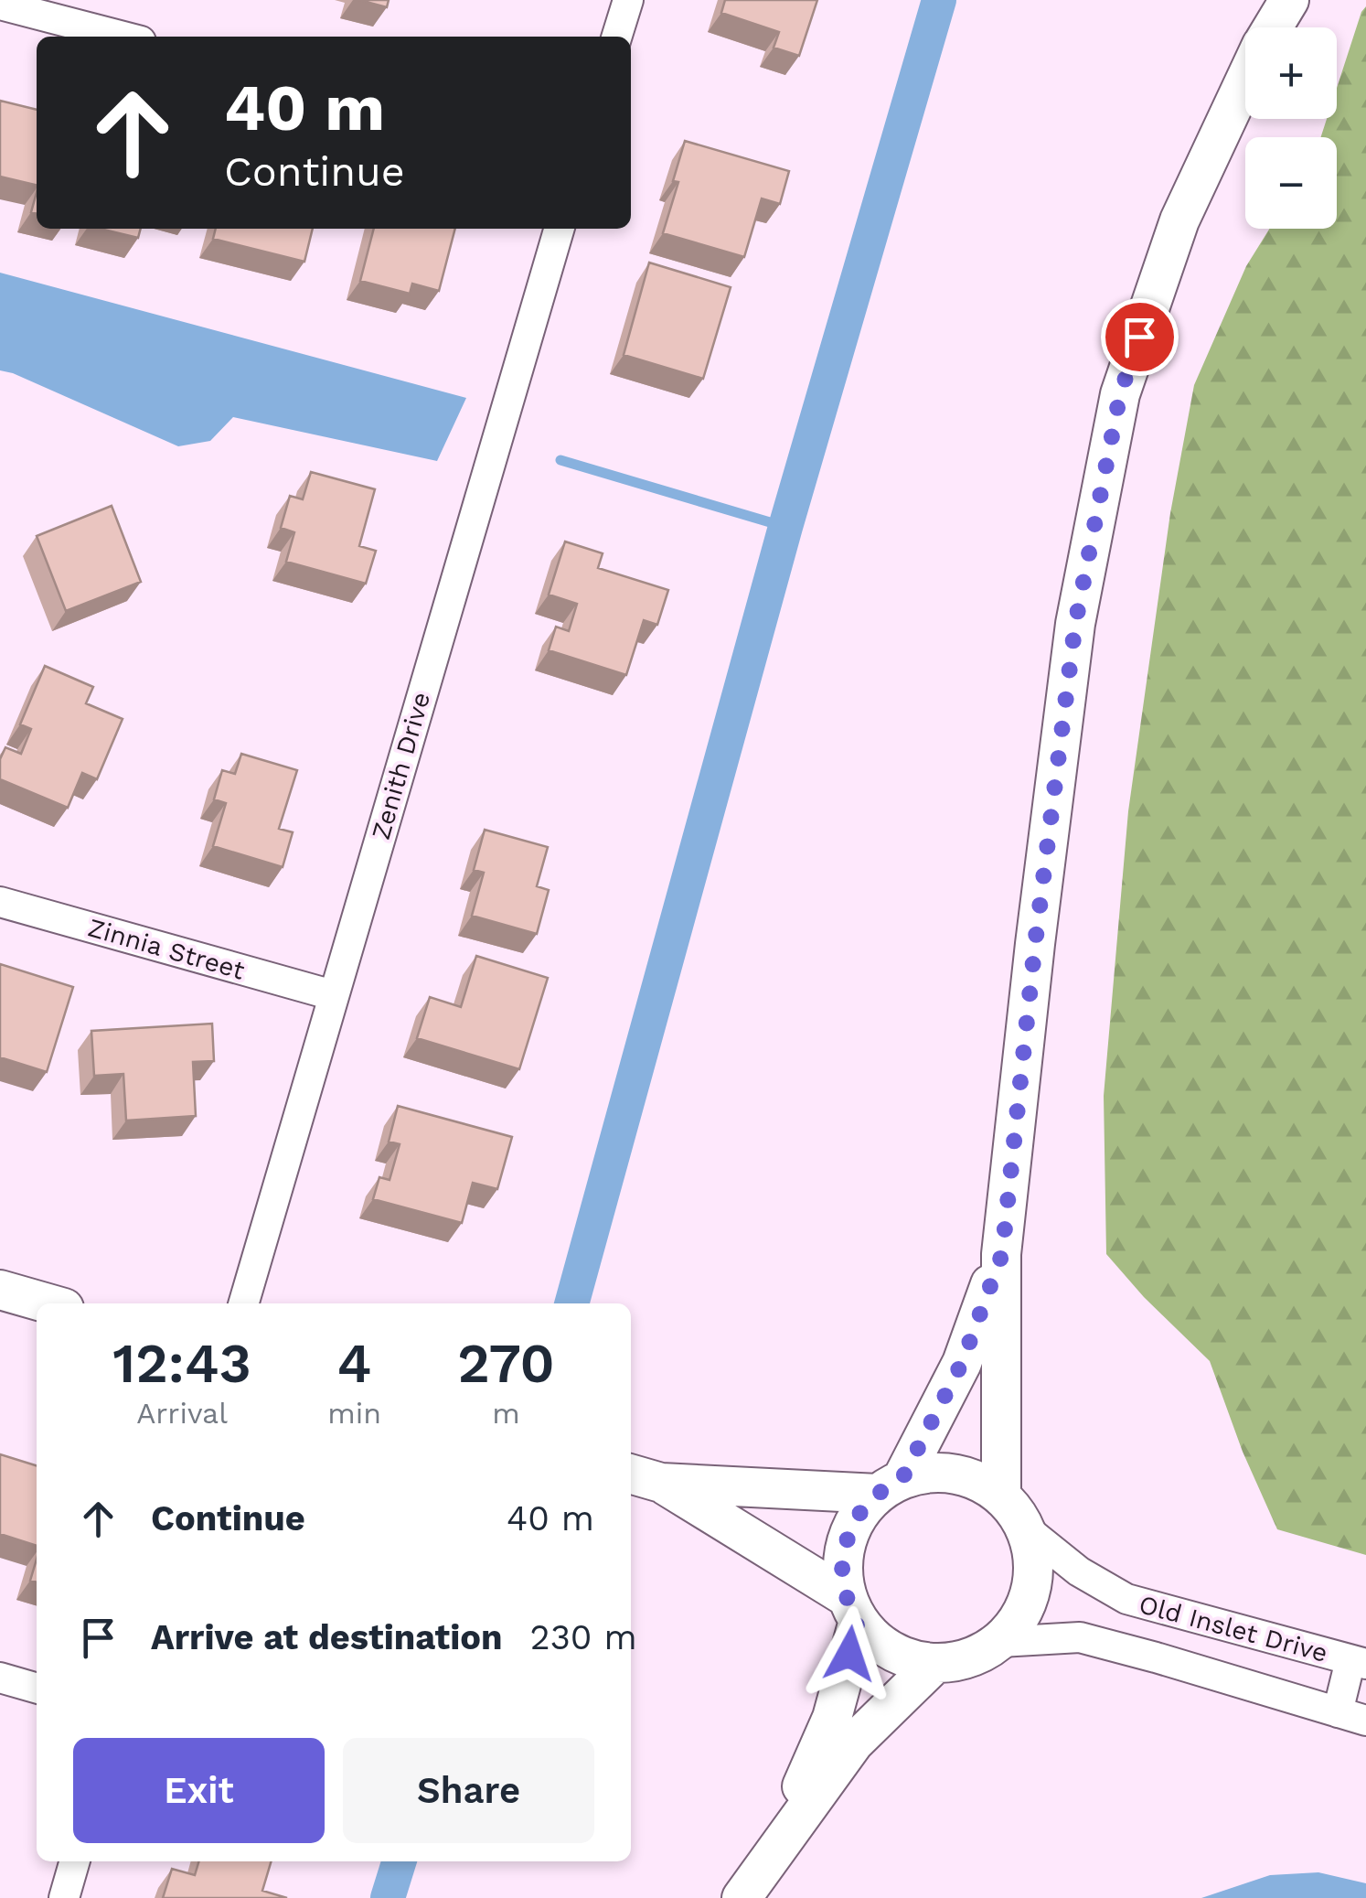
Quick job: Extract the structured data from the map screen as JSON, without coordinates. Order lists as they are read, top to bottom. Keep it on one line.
{"streets":{"street":["Zenith Drive","Zinnia Street","Old Inslet Drive"]},"crossings":[["Zenith Drive","Zinnia Street"]],"page":{"map_buttons":["+","−"],"turn":["40 m","Continue"],"eta":["12:43","Arrival","4","min","270","m"],"list":[{"name":"Continue","value":"40 m"},{"name":"Arrive at destination","value":"230 m"}],"buttons":["Exit","Share"]}}
